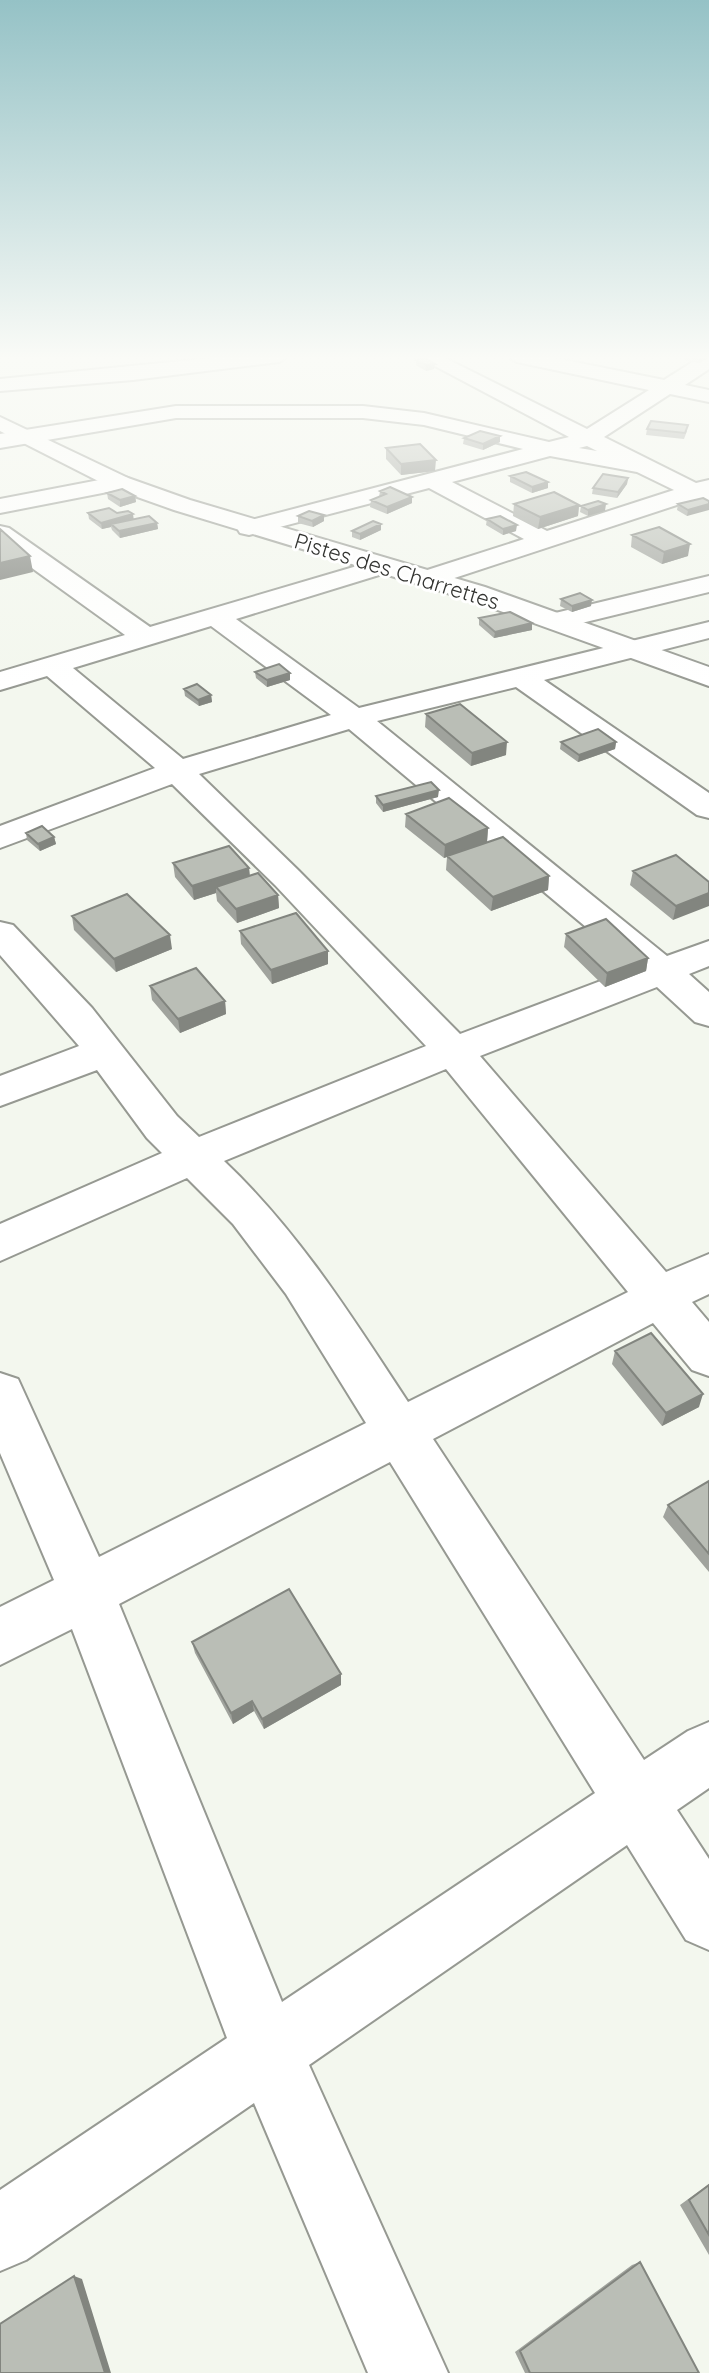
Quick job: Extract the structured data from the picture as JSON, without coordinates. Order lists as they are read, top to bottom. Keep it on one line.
{"streets":{"street":["Pistes des Charrettes"]}}
